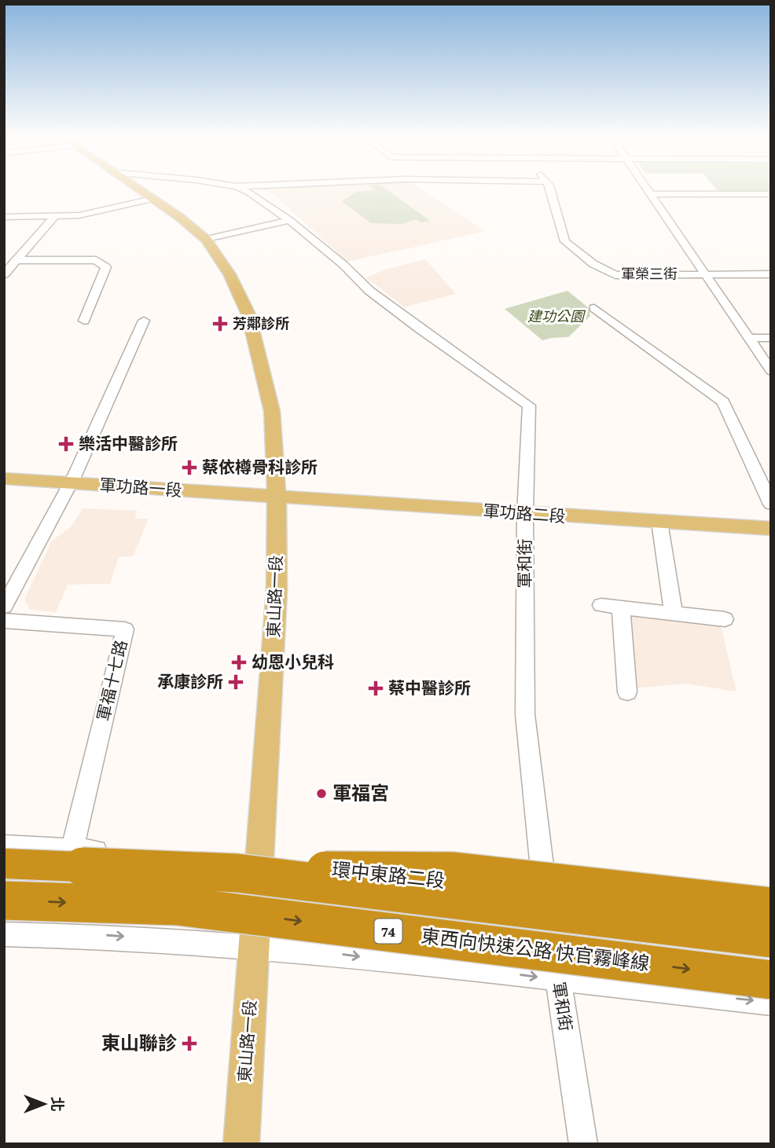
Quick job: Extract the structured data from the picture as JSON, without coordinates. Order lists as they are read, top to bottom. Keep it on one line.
{"streets":{"highway":["74","東西向快速公路 快官霧峰線"],"main road":["軍功路一段","軍功路二段","東山路一段"],"street":["軍榮三街","軍和街","軍福十七路","環中東路二段"]},"crossings":[["軍功路一段","軍功路二段"],["軍功路一段","東山路一段"],["軍功路二段","軍和街"],["軍功路二段","東山路一段"],["軍和街","環中東路二段"],["東山路一段","環中東路二段"],["軍福十七路","環中東路二段"]],"parks":["建功公園"],"places":{"health":["芳鄰診所","樂活中醫診所","蔡依樽骨科診所","幼恩小兒科","承康診所","蔡中醫診所","東山聯診"],"other":["軍福宮"]},"north":"right"}
